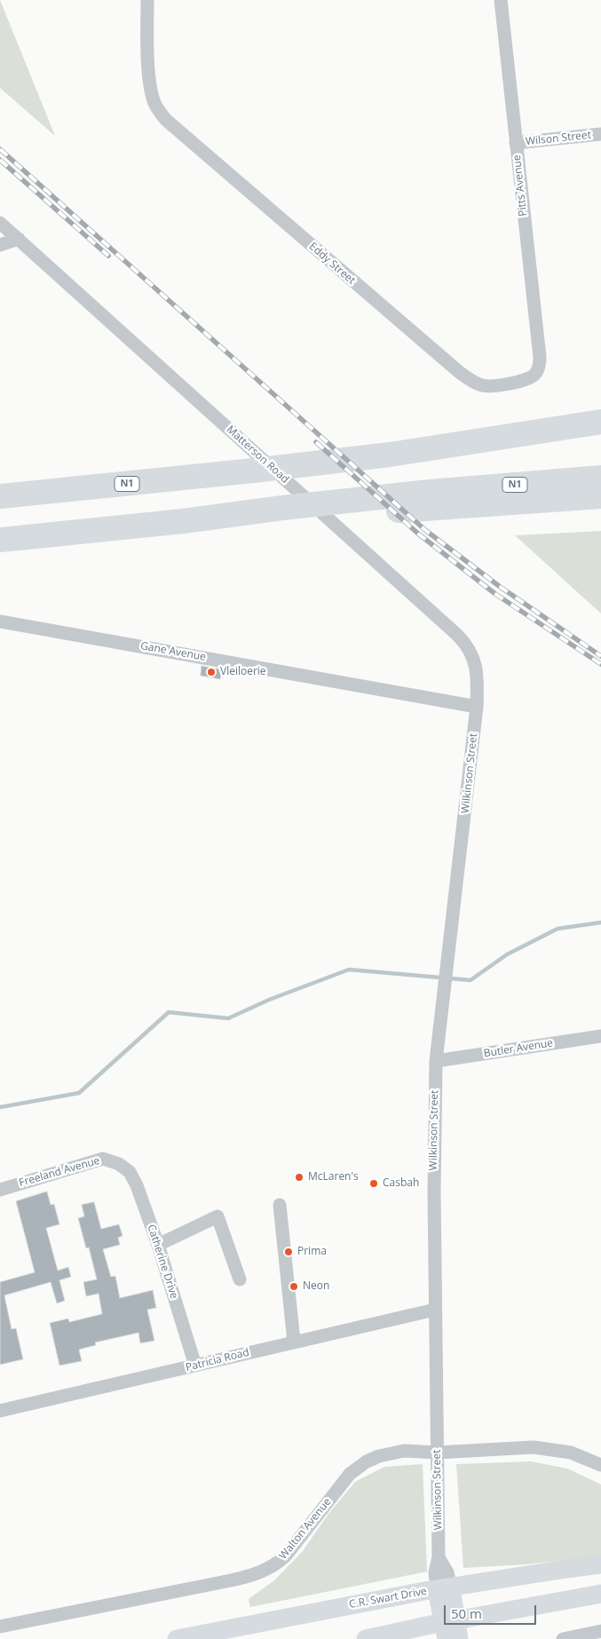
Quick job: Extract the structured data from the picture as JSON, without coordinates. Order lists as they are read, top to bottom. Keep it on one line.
{"streets":{"highway":["N1"],"main road":["C.R. Swart Drive"],"street":["Wilson Street","Pitts Avenue","Eddy Street","Matterson Road","Gane Avenue","Wilkinson Street","Butler Avenue","Freeland Avenue","Catherine Drive","Patricia Road","Walton Avenue"]},"crossings":[["Wilson Street","Pitts Avenue"],["Pitts Avenue","Eddy Street"],["Matterson Road","Gane Avenue"],["Matterson Road","Wilkinson Street"],["Gane Avenue","Wilkinson Street"],["Wilkinson Street","Butler Avenue"],["Wilkinson Street","Patricia Road"],["Wilkinson Street","Walton Avenue"],["Wilkinson Street","C.R. Swart Drive"],["Freeland Avenue","Catherine Drive"],["Catherine Drive","Patricia Road"]],"places":["Vleiloerie","McLaren's","Casbah","Prima","Neon"],"scale_bar":"50 m"}
